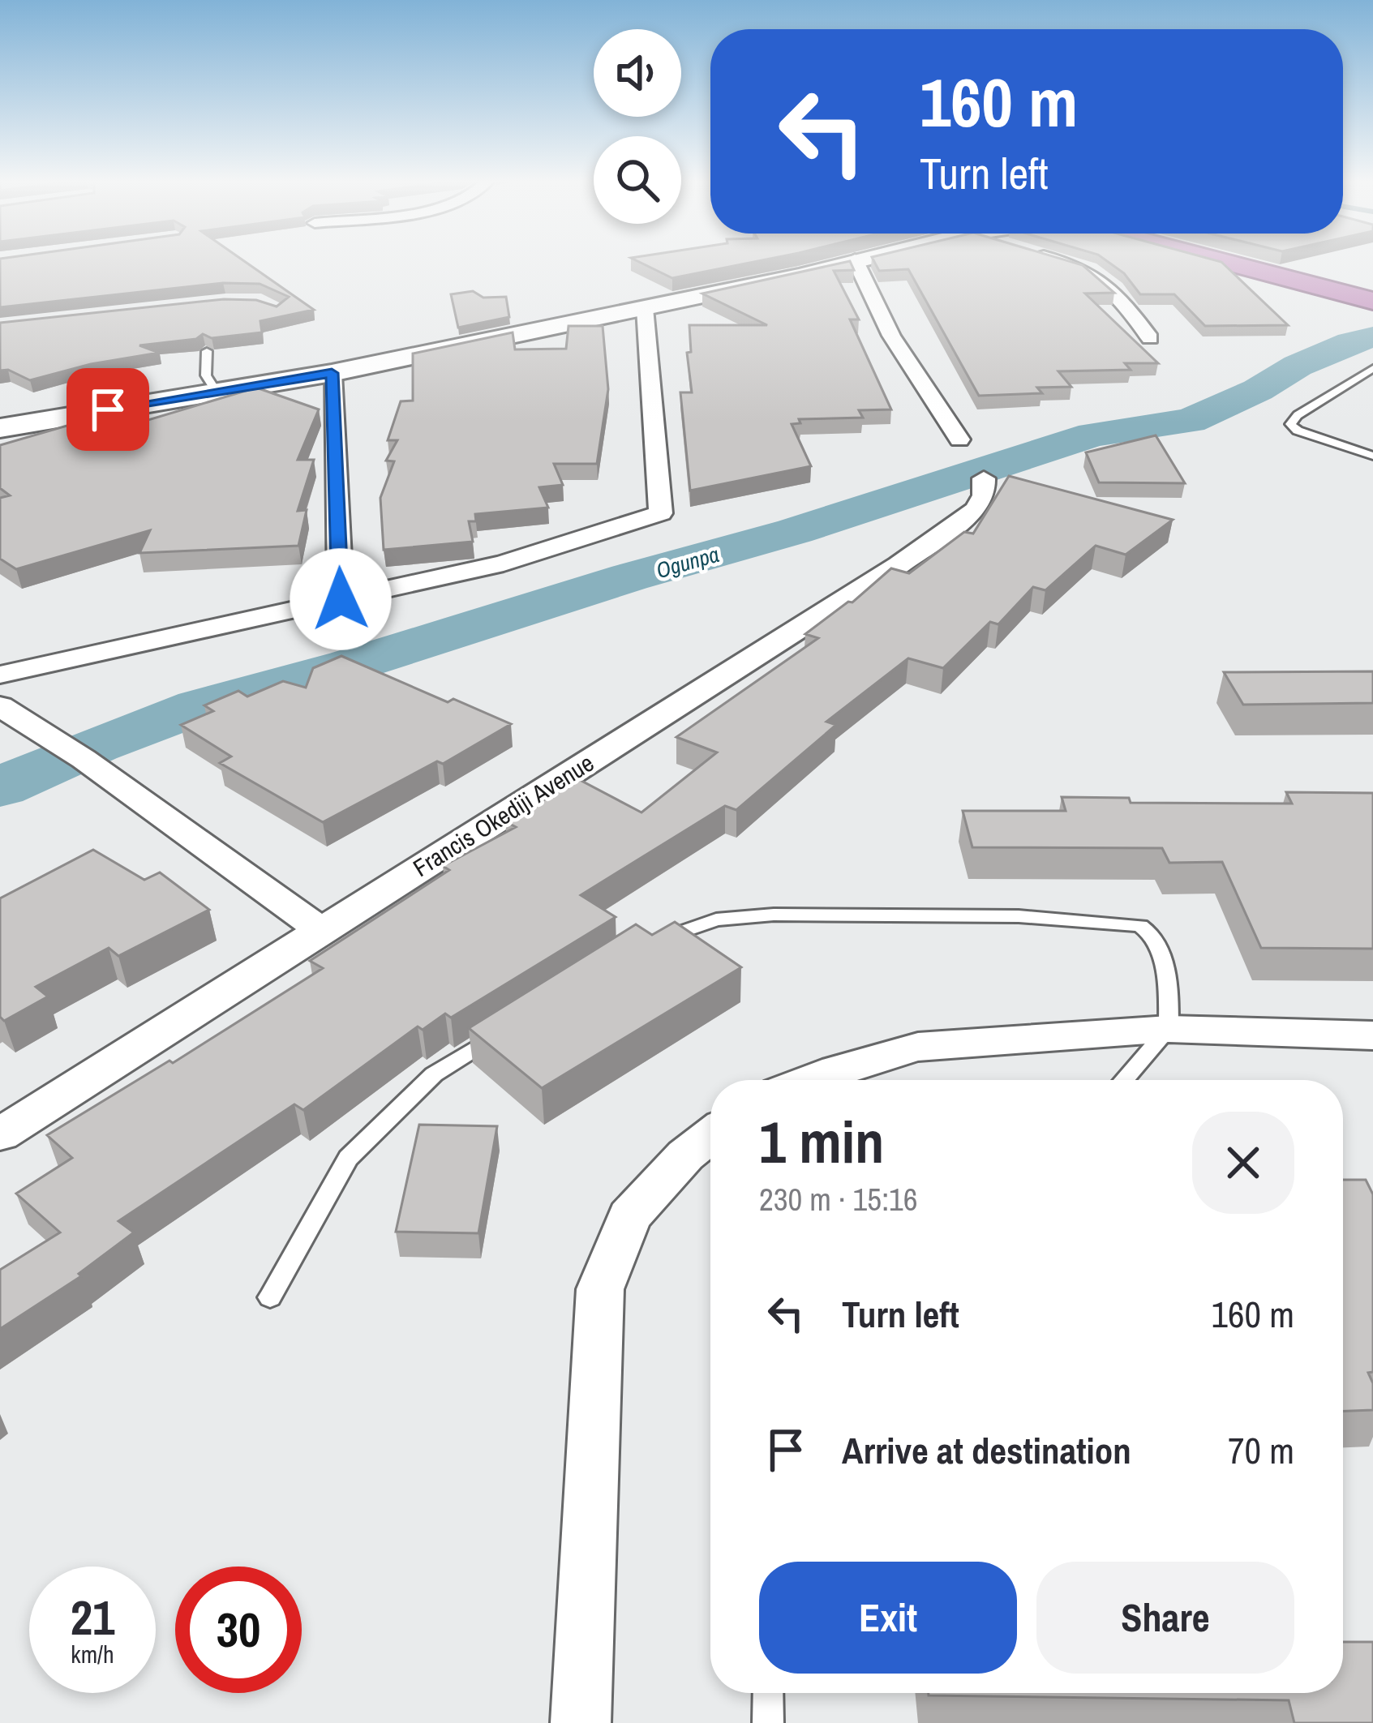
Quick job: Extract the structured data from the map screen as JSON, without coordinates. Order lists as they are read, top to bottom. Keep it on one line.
{"streets":{"street":["Francis Okediji Avenue"]},"water":["Ogunpa"],"page":{"turn":["160 m","Turn left"],"heading":["1 min","230 m · 15:16"],"list":[{"name":"Turn left","value":"160 m"},{"name":"Arrive at destination","value":"70 m"}],"buttons":["Exit","Share"],"speed":"21 km/h","limit":"30"}}
